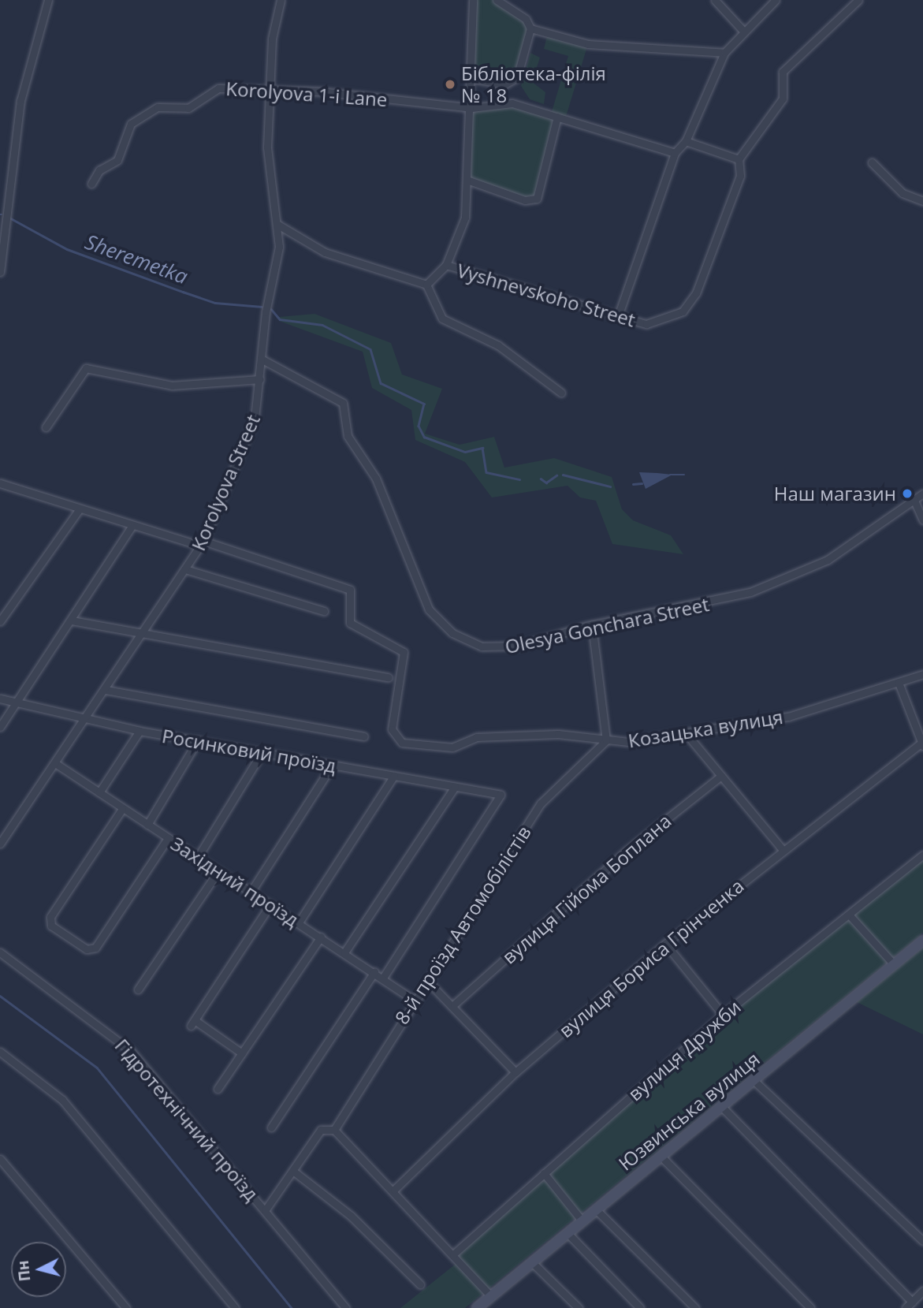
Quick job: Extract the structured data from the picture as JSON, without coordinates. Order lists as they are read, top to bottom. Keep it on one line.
{"streets":{"main road":["Юзвинська вулиця"],"street":["Korolyova 1-i Lane","Vyshnevskoho Street","Korolyova Street","Olesya Gonchara Street","Козацька вулиця","Росинковий проїзд","Західний проїзд","вулиця Гійома Боплана","8-й проїзд Автомобілістів","вулиця Бориса Грінченка","вулиця Дружби","Гідротехнічний проїзд"]},"crossings":[["Korolyova 1-i Lane","Korolyova Street"],["Korolyova Street","Olesya Gonchara Street"],["Korolyova Street","Козацька вулиця"],["Korolyova Street","Росинковий проїзд"],["Korolyova Street","Західний проїзд"],["Козацька вулиця","8-й проїзд Автомобілістів"],["Росинковий проїзд","Західний проїзд"],["Західний проїзд","8-й проїзд Автомобілістів"],["8-й проїзд Автомобілістів","Гідротехнічний проїзд"]],"water":["Sheremetka"],"places":["Бібліотека-філія № 18","Наш магазин"],"north":"left"}
